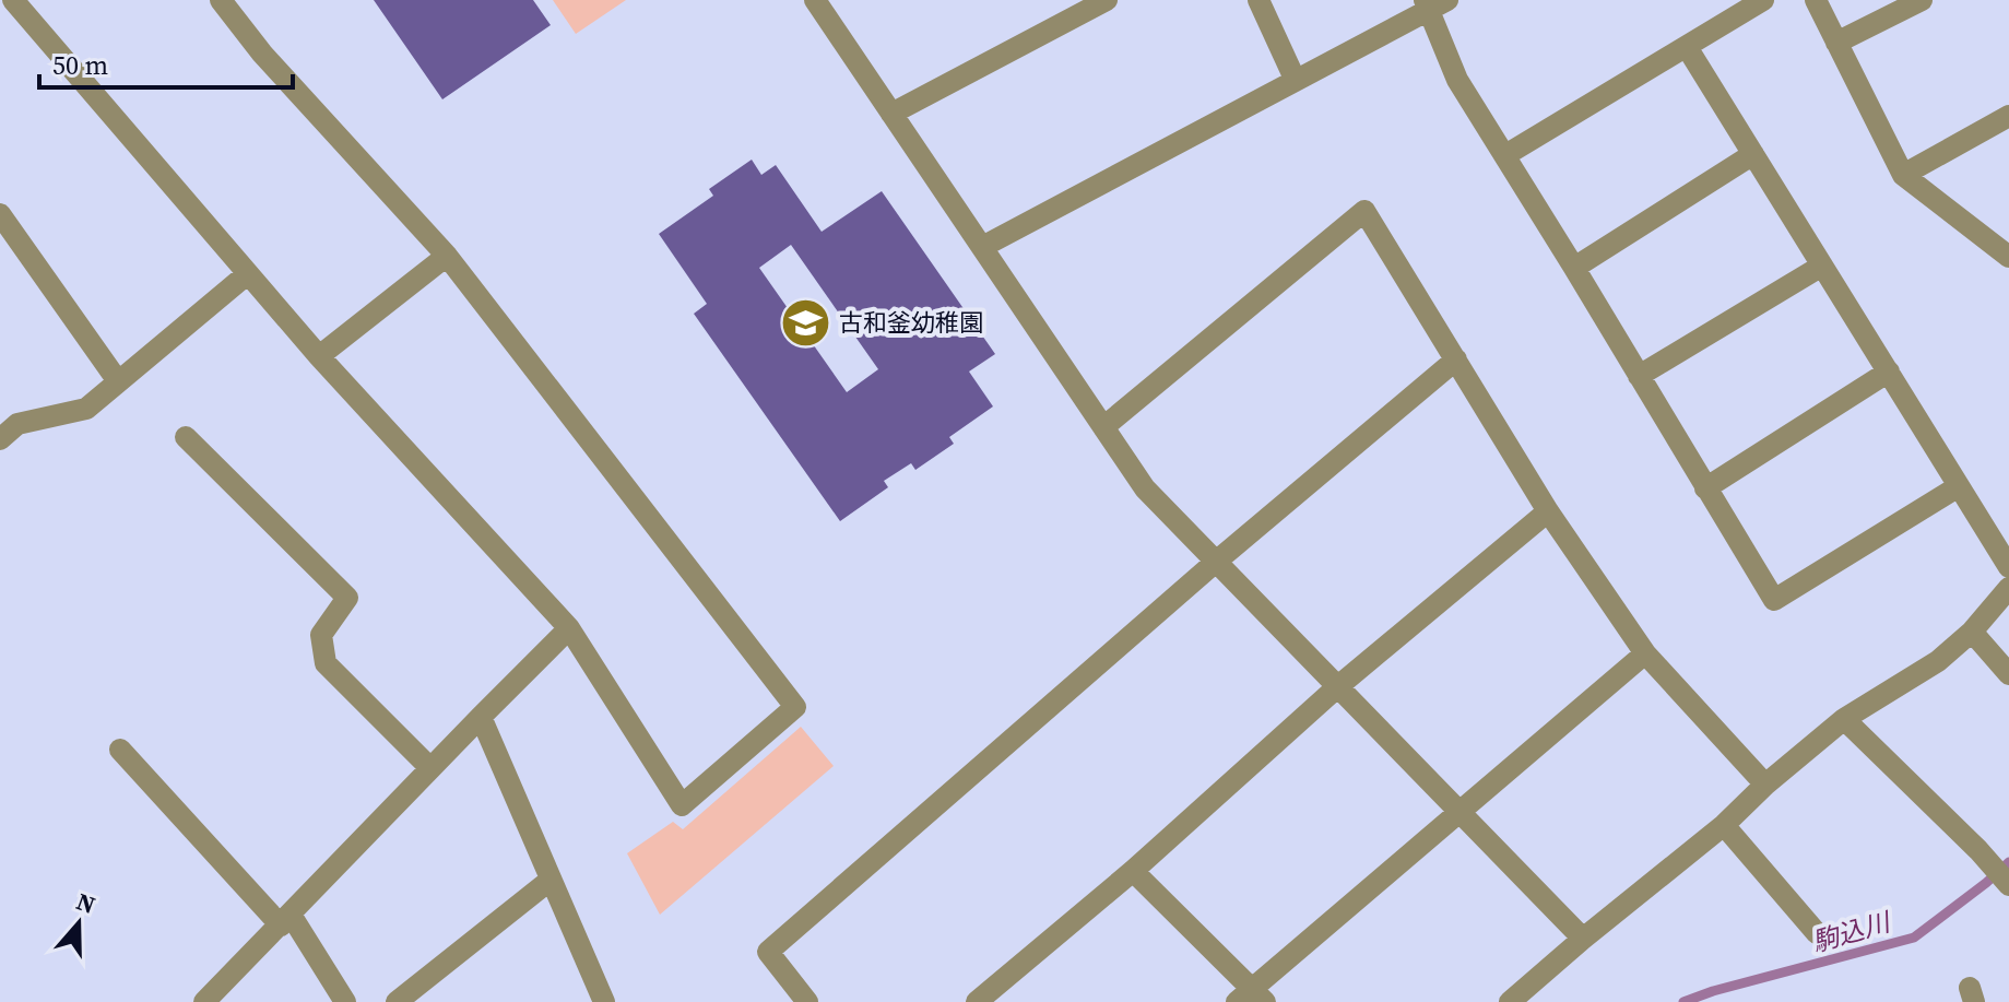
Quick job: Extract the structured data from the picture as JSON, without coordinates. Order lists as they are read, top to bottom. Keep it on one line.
{"water":["駒込川"],"places":{"school or university":["古和釜幼稚園"]},"scale_bar":"50 m","north":"top"}
